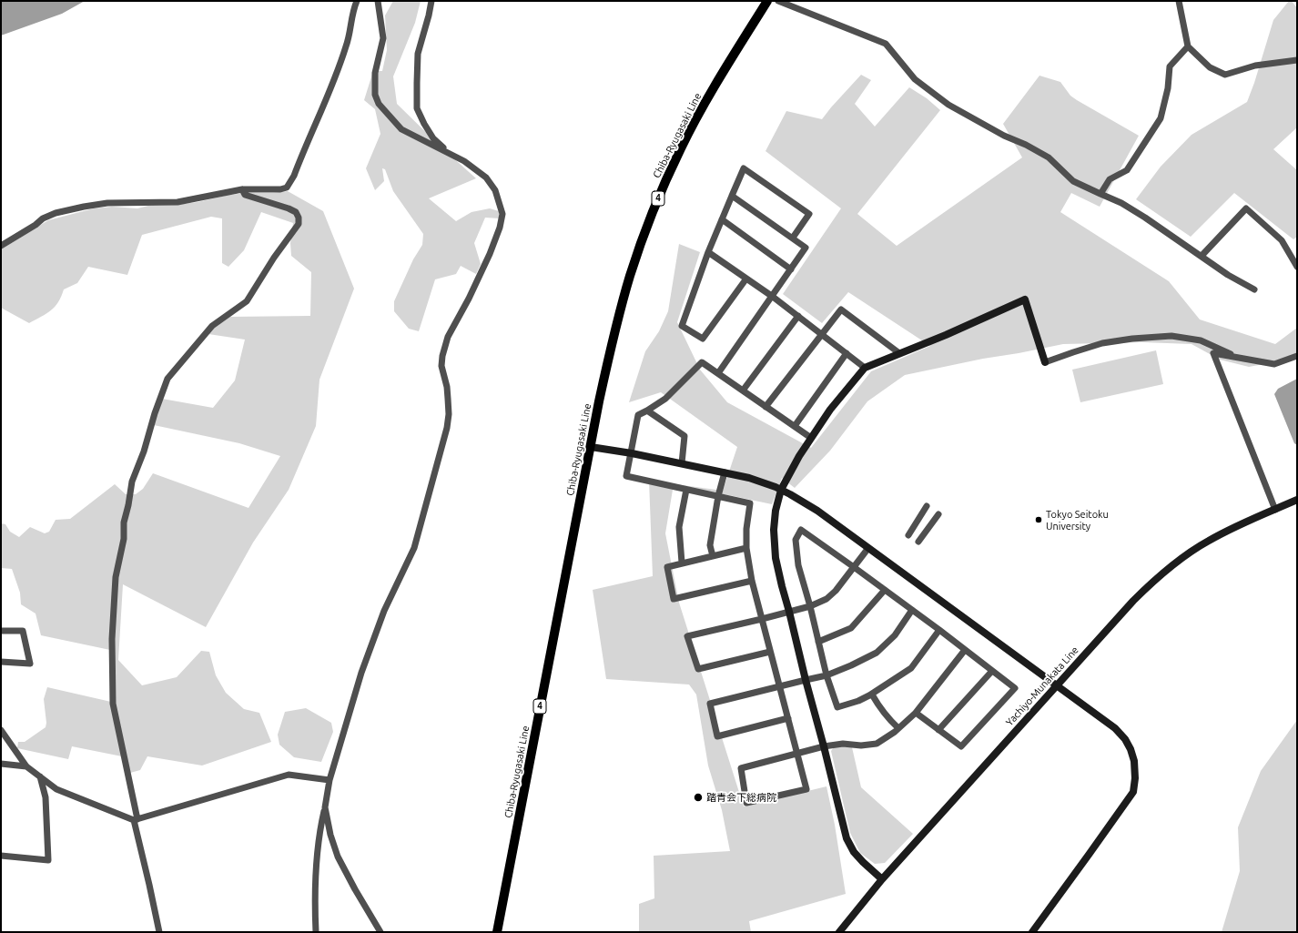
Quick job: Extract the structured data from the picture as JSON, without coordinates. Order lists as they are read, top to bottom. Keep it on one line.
{"streets":{"main road":["Chiba-Ryugasaki Line","4"],"street":["Yachiyo-Munakata Line"]},"places":["Tokyo Seitoku University","踏青会下総病院"]}
